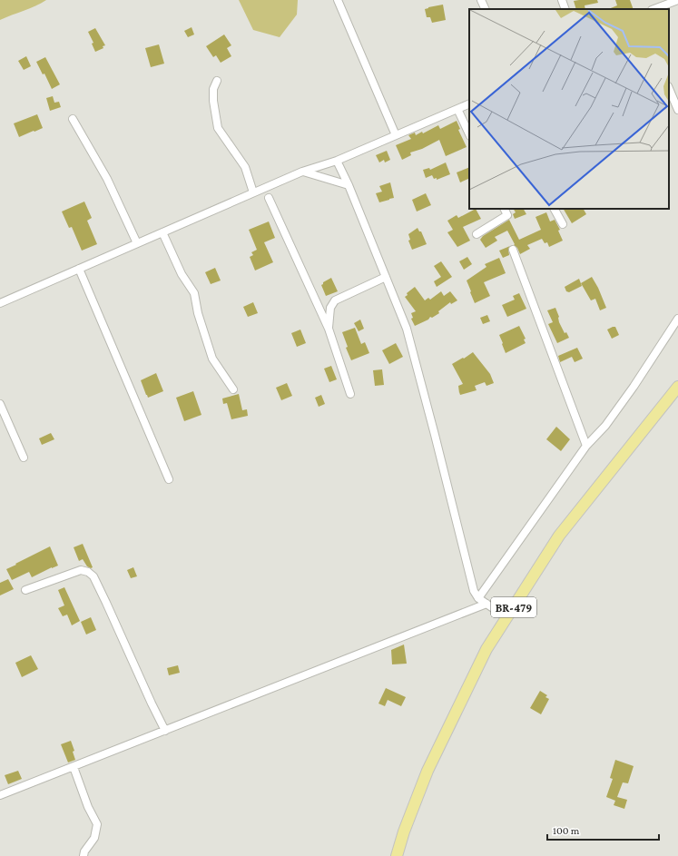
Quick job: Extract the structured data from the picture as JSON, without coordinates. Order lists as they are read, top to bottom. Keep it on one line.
{"streets":{"main road":["BR-479"]},"scale_bar":"100 m"}
